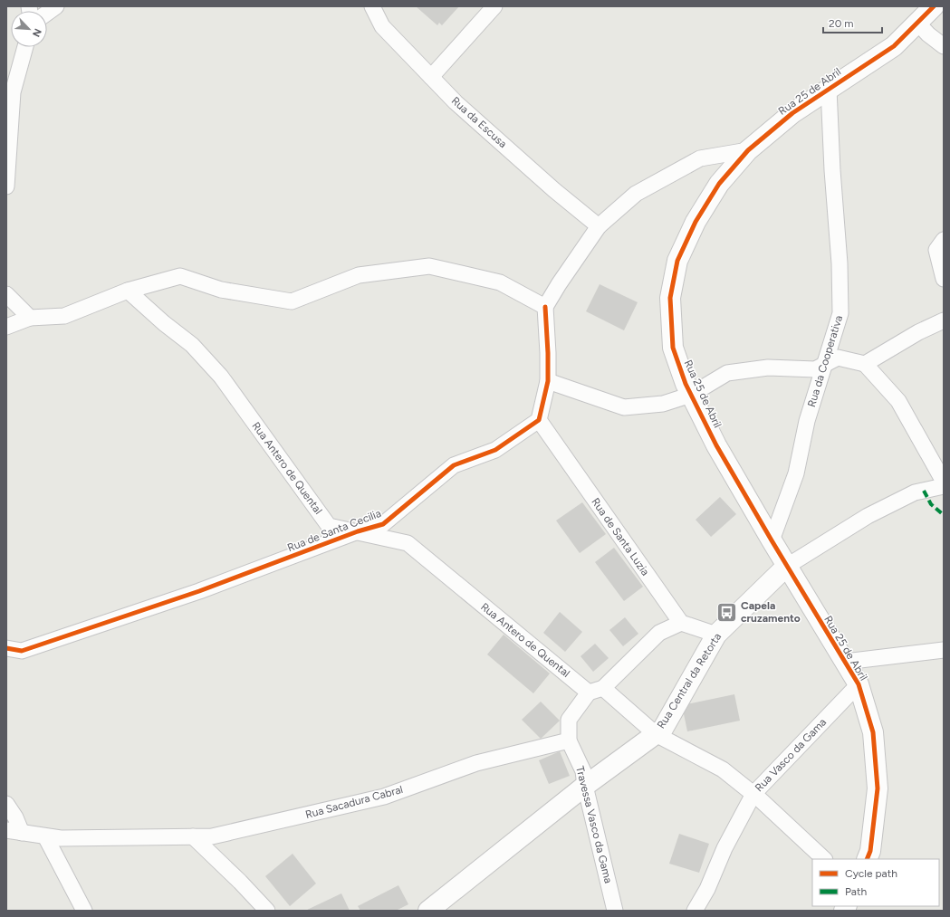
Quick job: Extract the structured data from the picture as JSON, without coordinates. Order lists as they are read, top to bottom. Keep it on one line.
{"streets":{"street":["Rua 25 de Abril","Rua da Escusa","Rua da Cooperativa","Rua Antero de Quental","Rua de Santa Cecilia","Rua de Santa Luzia","Rua Central da Retorta","Rua Vasco da Gama","Rua Sacadura Cabral","Travessa Vasco da Gama"]},"crossings":[["Rua 25 de Abril","Rua da Cooperativa"],["Rua 25 de Abril","Rua Central da Retorta"],["Rua 25 de Abril","Rua Vasco da Gama"],["Rua Antero de Quental","Rua de Santa Cecilia"],["Rua Antero de Quental","Rua Central da Retorta"],["Rua Antero de Quental","Rua Vasco da Gama"],["Rua de Santa Cecilia","Rua de Santa Luzia"],["Rua Central da Retorta","Travessa Vasco da Gama"],["Rua Sacadura Cabral","Travessa Vasco da Gama"]],"places":{"bus stop":["Capela cruzamento"]},"legend":["Cycle path","Path"],"scale_bar":"20 m","north":"bottom right"}
